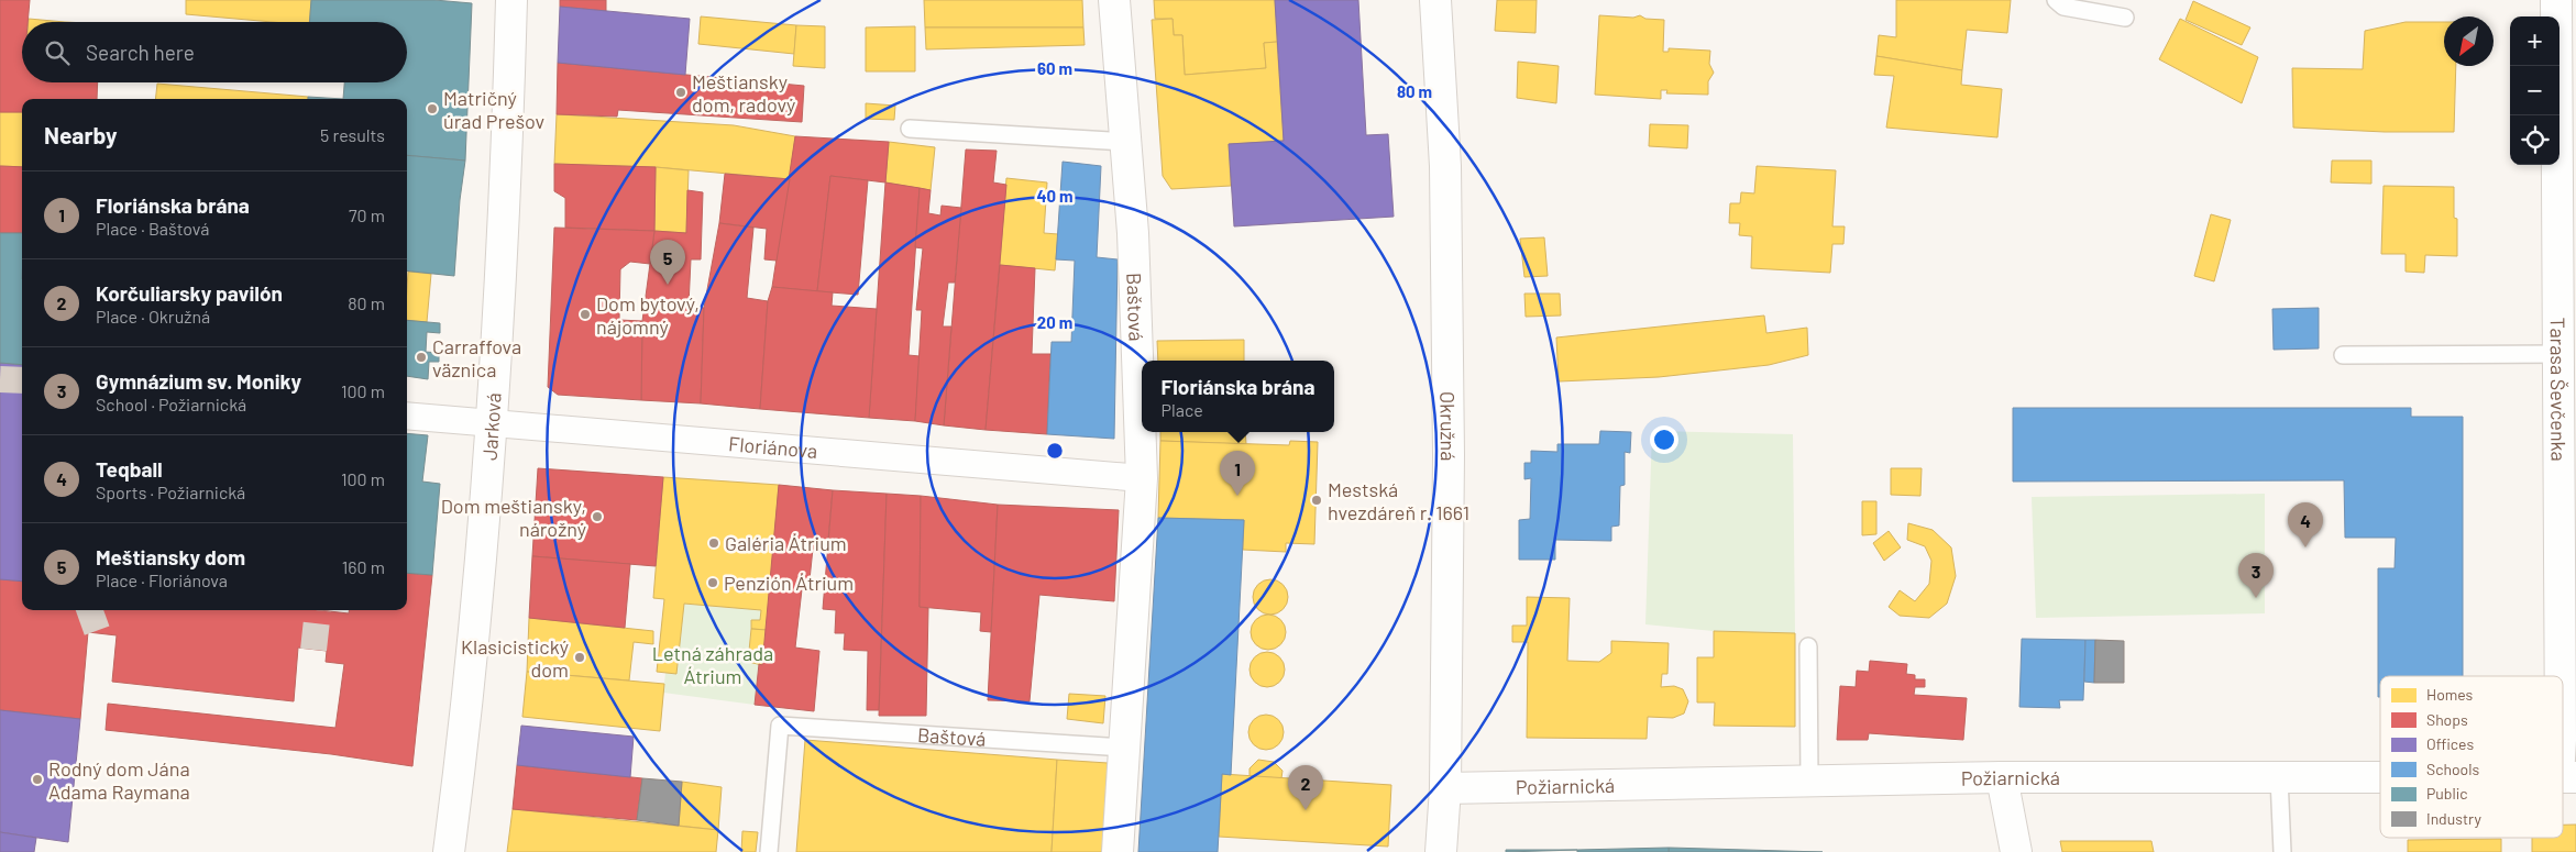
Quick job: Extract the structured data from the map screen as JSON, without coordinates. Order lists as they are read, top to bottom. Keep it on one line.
{"streets":{"street":["Baštová","Tarasa Ševčenka","Okružná","Jarková","Floriánova","Požiarnická"]},"crossings":[["Baštová","Floriánova"],["Okružná","Požiarnická"],["Jarková","Floriánova"]],"parks":["Letná záhrada Átrium"],"places":["Meštiansky dom, radový","Matričný úrad Prešov","Dom bytový, nájomný","Carraffova väznica","Mestská hvezdáreň r. 1661","Dom meštiansky, nárožný","Galéria Átrium","Penzión Átrium","Klasicistický dom","Rodný dom Jána Adama Raymana"],"legend":["Homes","Shops","Offices","Schools","Public","Industry"],"north":"bottom left","page":{"map_buttons":["+","−"],"search":"Search here","heading":["Nearby","5 results"],"list":[{"mark":"1","name":"Floriánska brána","note":"Place · Baštová","value":"70 m"},{"mark":"2","name":"Korčuliarsky pavilón","note":"Place · Okružná","value":"80 m"},{"mark":"3","name":"Gymnázium sv. Moniky","note":"School · Požiarnická","value":"100 m"},{"mark":"4","name":"Teqball","note":"Sports · Požiarnická","value":"100 m"},{"mark":"5","name":"Meštiansky dom","note":"Place · Floriánova","value":"160 m"}],"pins":["5","1","4","3","2"],"popup":["Floriánska brána","Place"]},"rings":["60 m","80 m","40 m","20 m"]}
